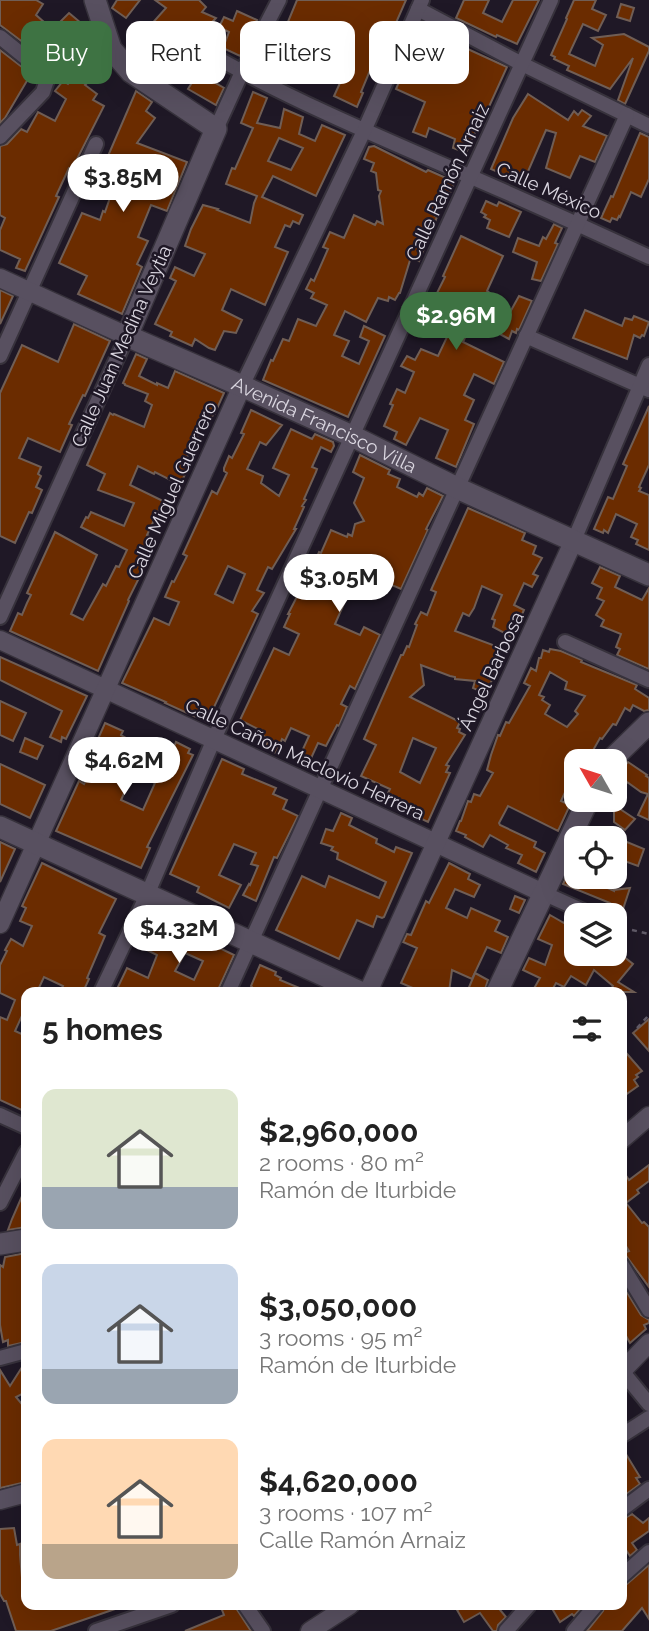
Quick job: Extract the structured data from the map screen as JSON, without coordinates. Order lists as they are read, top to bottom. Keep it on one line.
{"streets":{"main road":["Calle Juan Medina Veytia","Avenida Francisco Villa"],"street":["Calle Ramón Arnaiz","Calle México","Calle Miguel Guerrero","Ángel Barbosa","Calle Cañon Maclovio Herrera"]},"crossings":[["Calle Ramón Arnaiz","Calle México"],["Calle Ramón Arnaiz","Avenida Francisco Villa"],["Calle Ramón Arnaiz","Calle Cañon Maclovio Herrera"],["Calle México","Calle Miguel Guerrero"],["Calle Juan Medina Veytia","Avenida Francisco Villa"],["Avenida Francisco Villa","Calle Miguel Guerrero"],["Avenida Francisco Villa","Ángel Barbosa"],["Calle Miguel Guerrero","Calle Cañon Maclovio Herrera"],["Ángel Barbosa","Calle Cañon Maclovio Herrera"]],"north":"top left","page":{"chip":["Buy","Rent","Filters","New"],"price":["$3.85M","$2.96M","$3.05M","$4.62M","$4.32M"],"heading":"5 homes","list":[{"name":"$2,960,000","note":"2 rooms · 80 m² · Ramón de Iturbide"},{"name":"$3,050,000","note":"3 rooms · 95 m² · Ramón de Iturbide"},{"name":"$4,620,000","note":"3 rooms · 107 m² · Calle Ramón Arnaiz"}]}}
